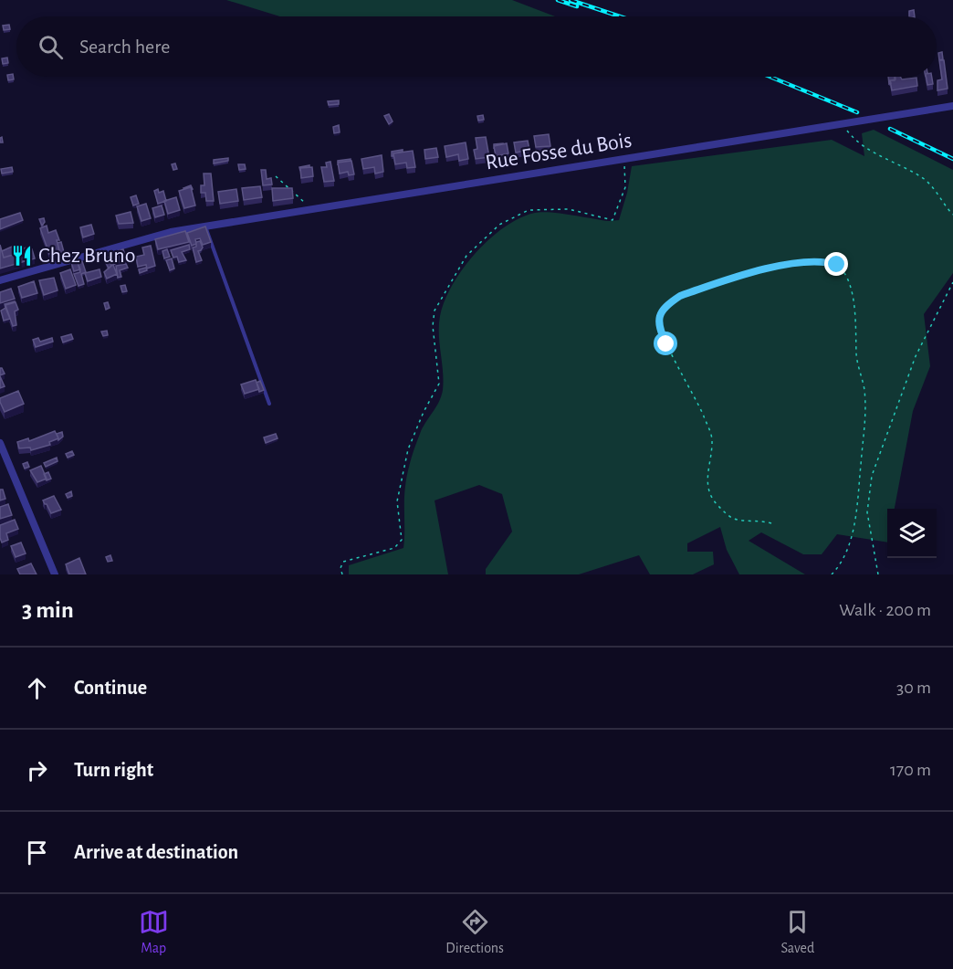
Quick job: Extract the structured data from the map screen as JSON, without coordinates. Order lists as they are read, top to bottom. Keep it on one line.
{"streets":{"street":["Rue Fosse du Bois"]},"places":{"restaurant":["Chez Bruno"]},"page":{"search":"Search here","heading":["3 min","Walk · 200 m"],"list":[["Continue","30 m"],["Turn right","170 m"],"Arrive at destination"],"nav":["Map","Directions","Saved"]}}
